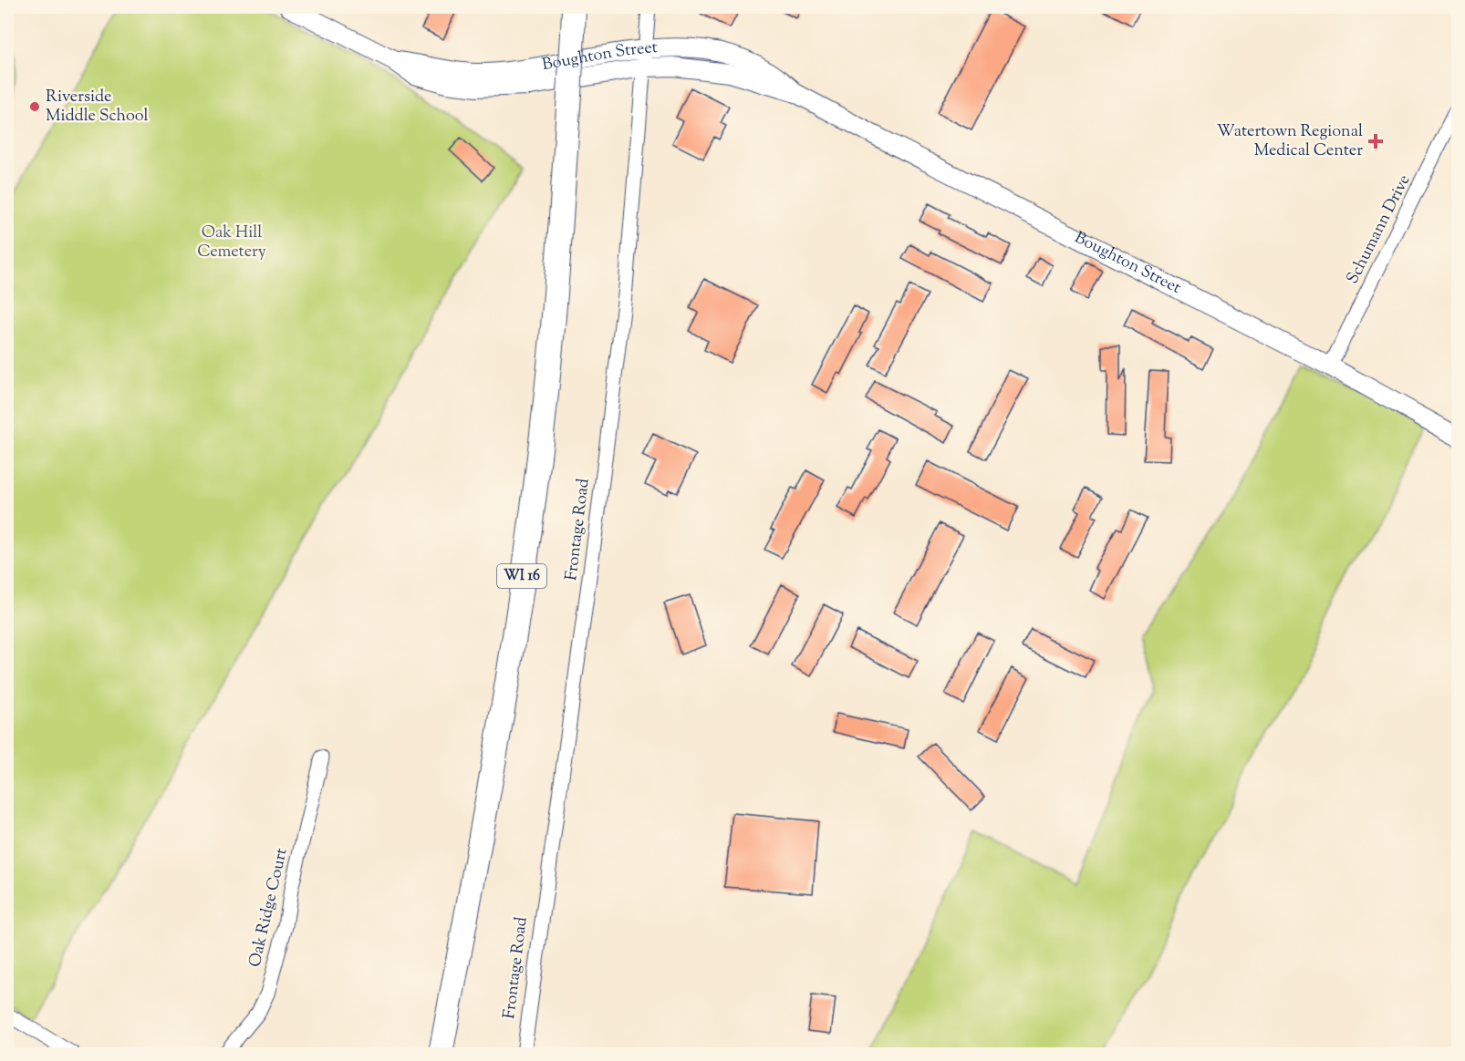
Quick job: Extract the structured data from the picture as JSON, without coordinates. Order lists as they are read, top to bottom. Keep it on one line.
{"streets":{"highway":["WI 16"],"street":["Boughton Street","Schumann Drive","Frontage Road","Oak Ridge Court"]},"crossings":[["Boughton Street","Schumann Drive"],["Boughton Street","Frontage Road"]],"parks":["Oak Hill Cemetery"],"places":{"other":["Riverside Middle School"],"health":["Watertown Regional Medical Center"]}}
